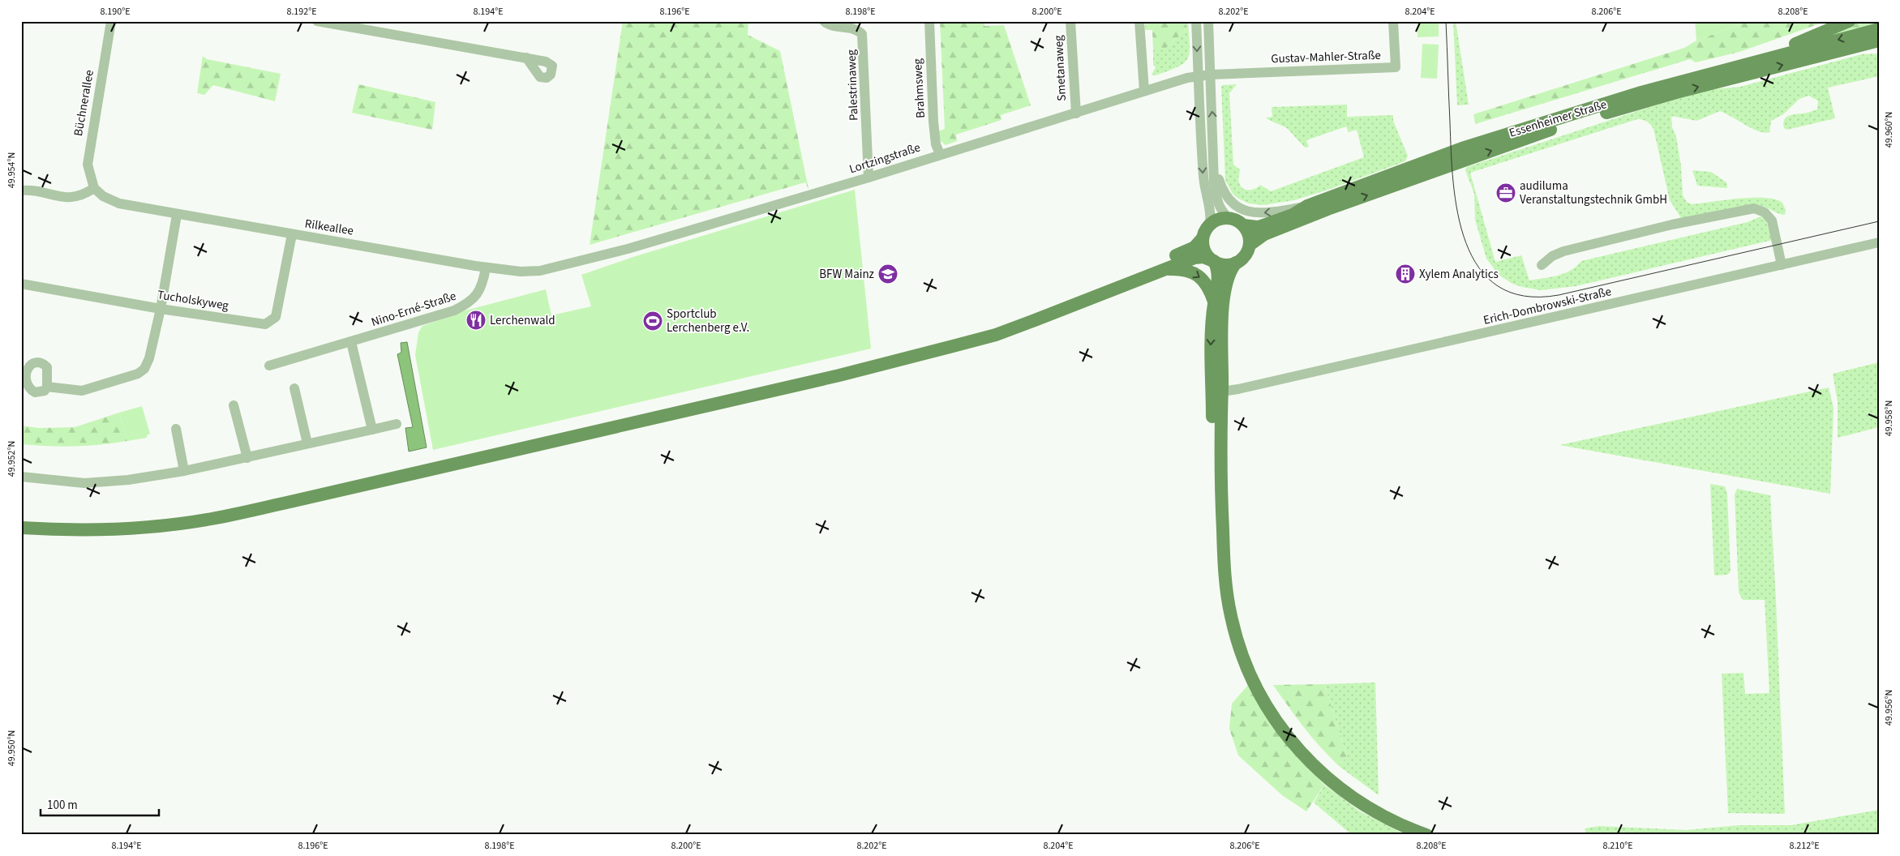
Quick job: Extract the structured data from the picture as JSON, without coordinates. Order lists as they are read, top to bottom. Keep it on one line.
{"streets":{"main road":["Essenheimer Straße"],"street":["Gustav-Mahler-Straße","Smetanaweg","Palestrinaweg","Brahmsweg","Büchnerallee","Lortzingstraße","Rilkeallee","Tucholskyweg","Erich-Dombrowski-Straße","Nino-Erné-Straße"]},"crossings":[["Gustav-Mahler-Straße","Lortzingstraße"],["Smetanaweg","Lortzingstraße"],["Palestrinaweg","Lortzingstraße"],["Brahmsweg","Lortzingstraße"],["Büchnerallee","Rilkeallee"],["Lortzingstraße","Rilkeallee"],["Rilkeallee","Tucholskyweg"],["Rilkeallee","Nino-Erné-Straße"]],"places":{"office":["audiluma Veranstaltungstechnik GmbH"],"school or university":["BFW Mainz"],"building":["Xylem Analytics"],"restaurant":["Lerchenwald"],"sports":["Sportclub Lerchenberg e.V."]},"scale_bar":"100 m","coordinates":["8.190°E","8.192°E","8.194°E","8.196°E","8.198°E","8.200°E","8.202°E","8.204°E","8.206°E","8.208°E","49.960°N","49.954°N","49.958°N","49.952°N","49.956°N","49.950°N","8.210°E","8.212°E"]}
